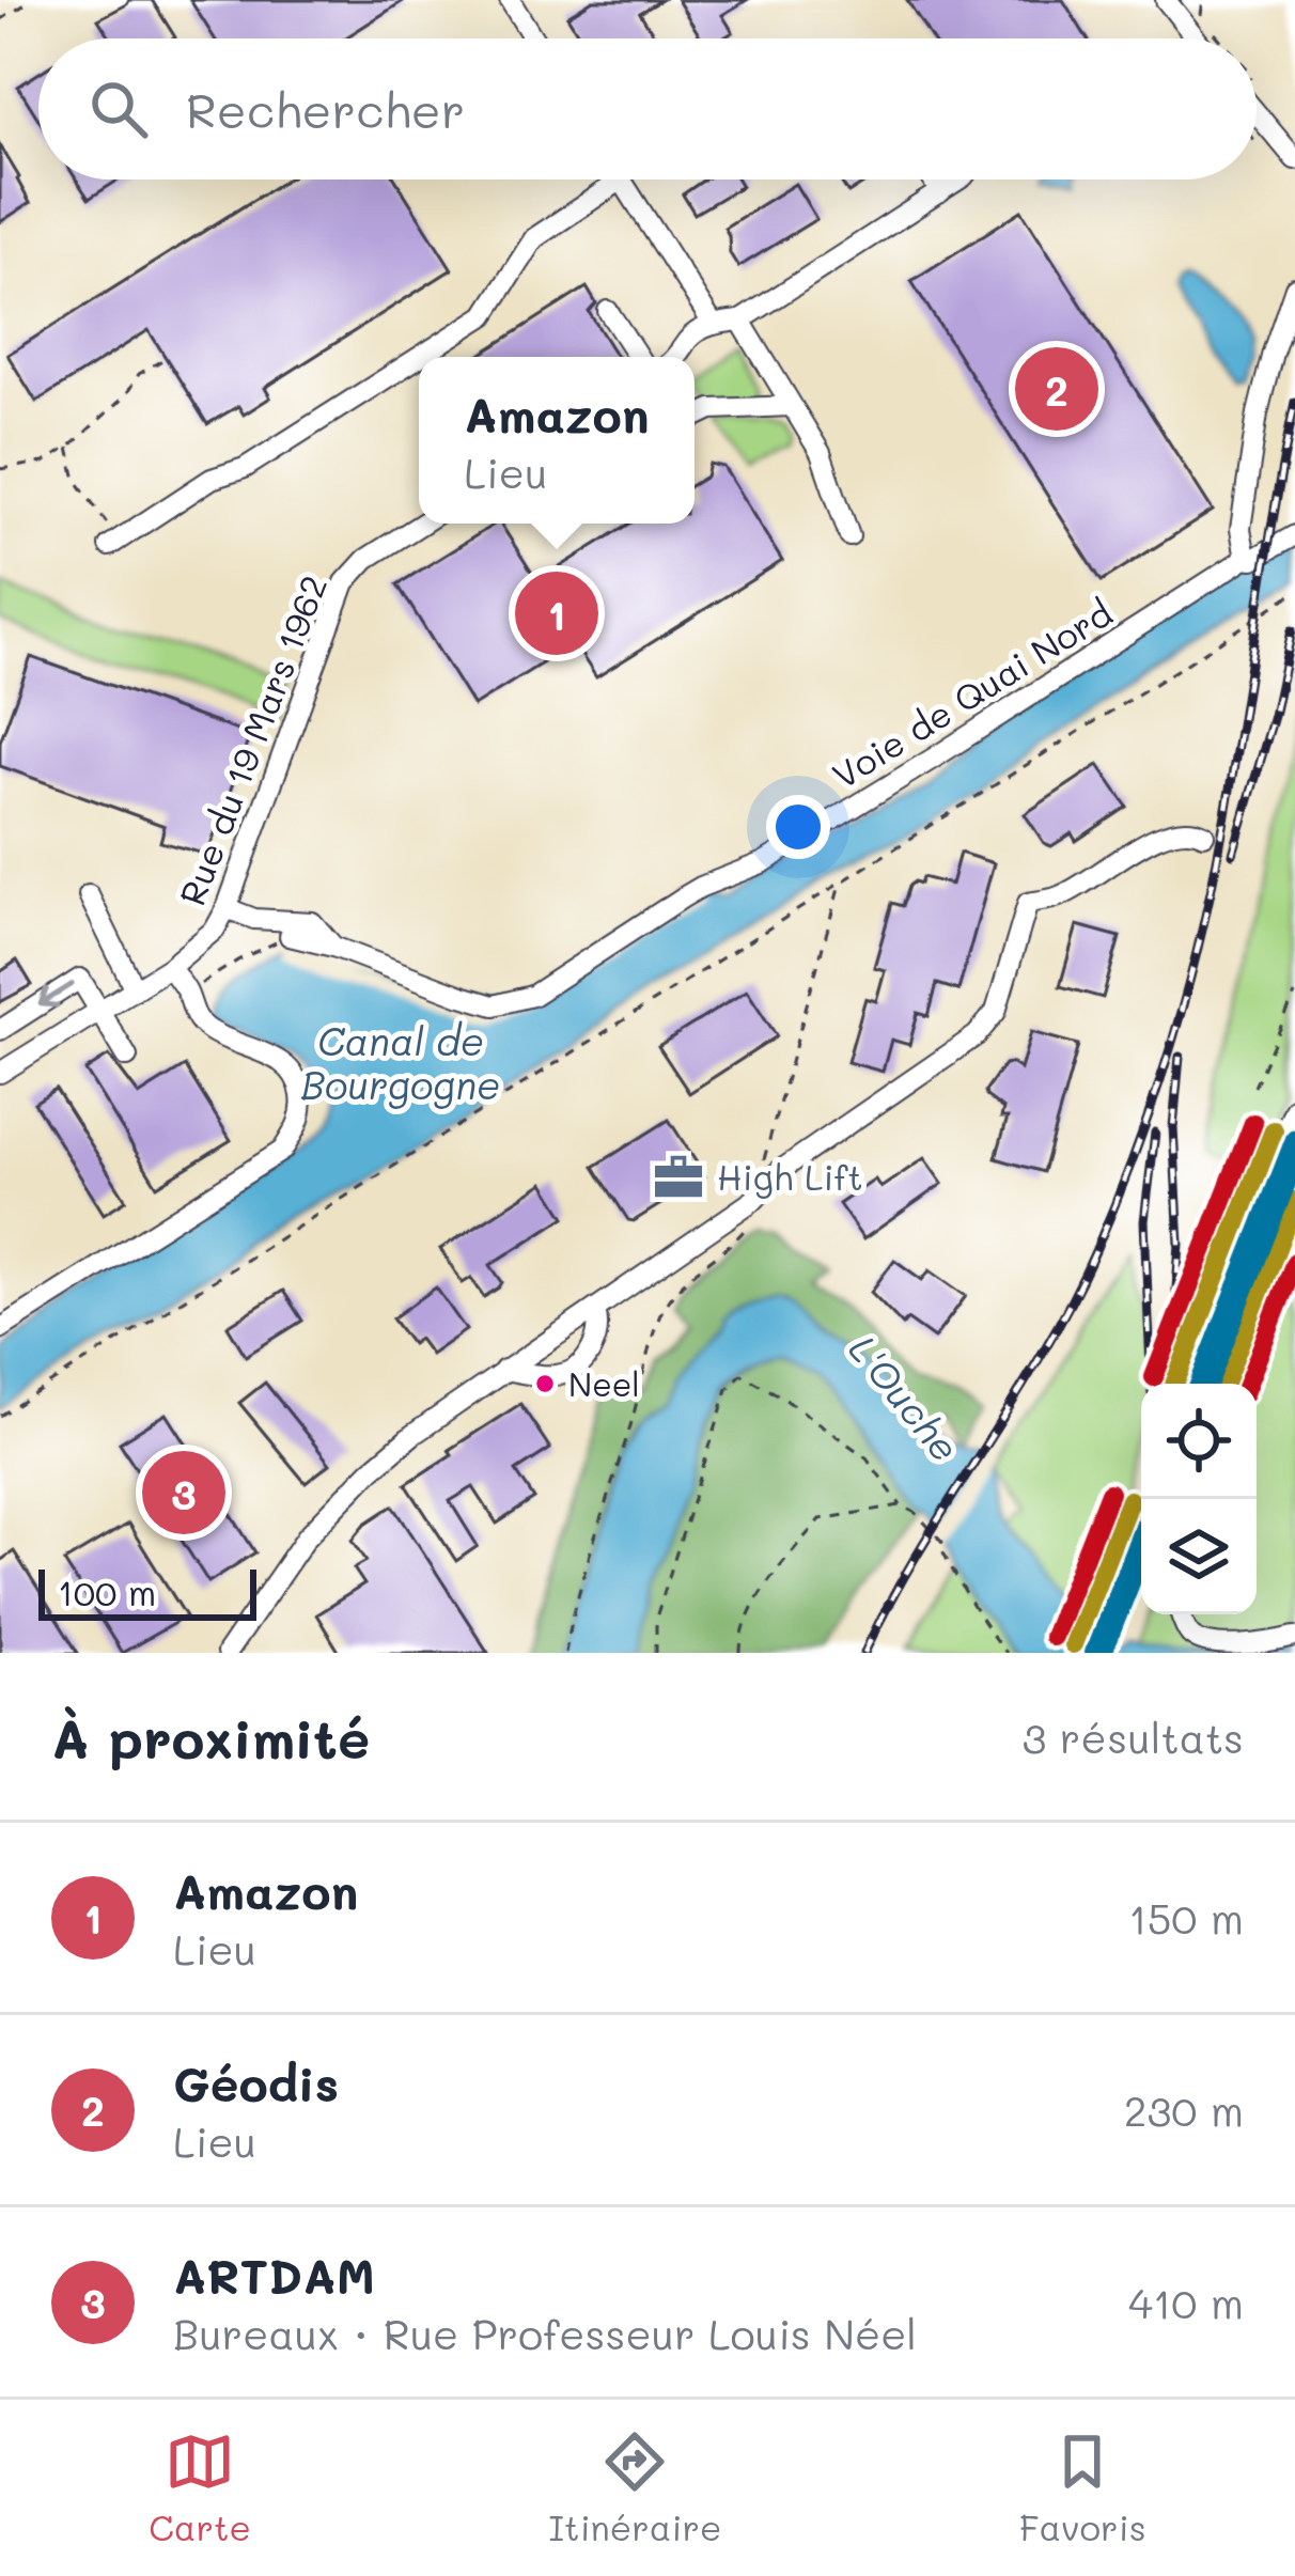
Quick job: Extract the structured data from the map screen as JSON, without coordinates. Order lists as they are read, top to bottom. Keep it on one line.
{"streets":{"street":["Voie de Quai Nord","Rue du 19 Mars 1962"]},"crossings":[["Voie de Quai Nord","Rue du 19 Mars 1962"]],"water":["Canal de Bourgogne","L'Ouche"],"places":{"office":["High Lift"],"other":["Neel"]},"scale_bar":"100 m","page":{"search":"Rechercher","pins":["2","1","3"],"popup":["Amazon","Lieu"],"scale":"100 m","heading":["À proximité","3 résultats"],"list":[{"mark":"1","name":"Amazon","note":"Lieu","value":"150 m"},{"mark":"2","name":"Géodis","note":"Lieu","value":"230 m"},{"mark":"3","name":"ARTDAM","note":"Bureaux · Rue Professeur Louis Néel","value":"410 m"}],"nav":["Carte","Itinéraire","Favoris"]}}
